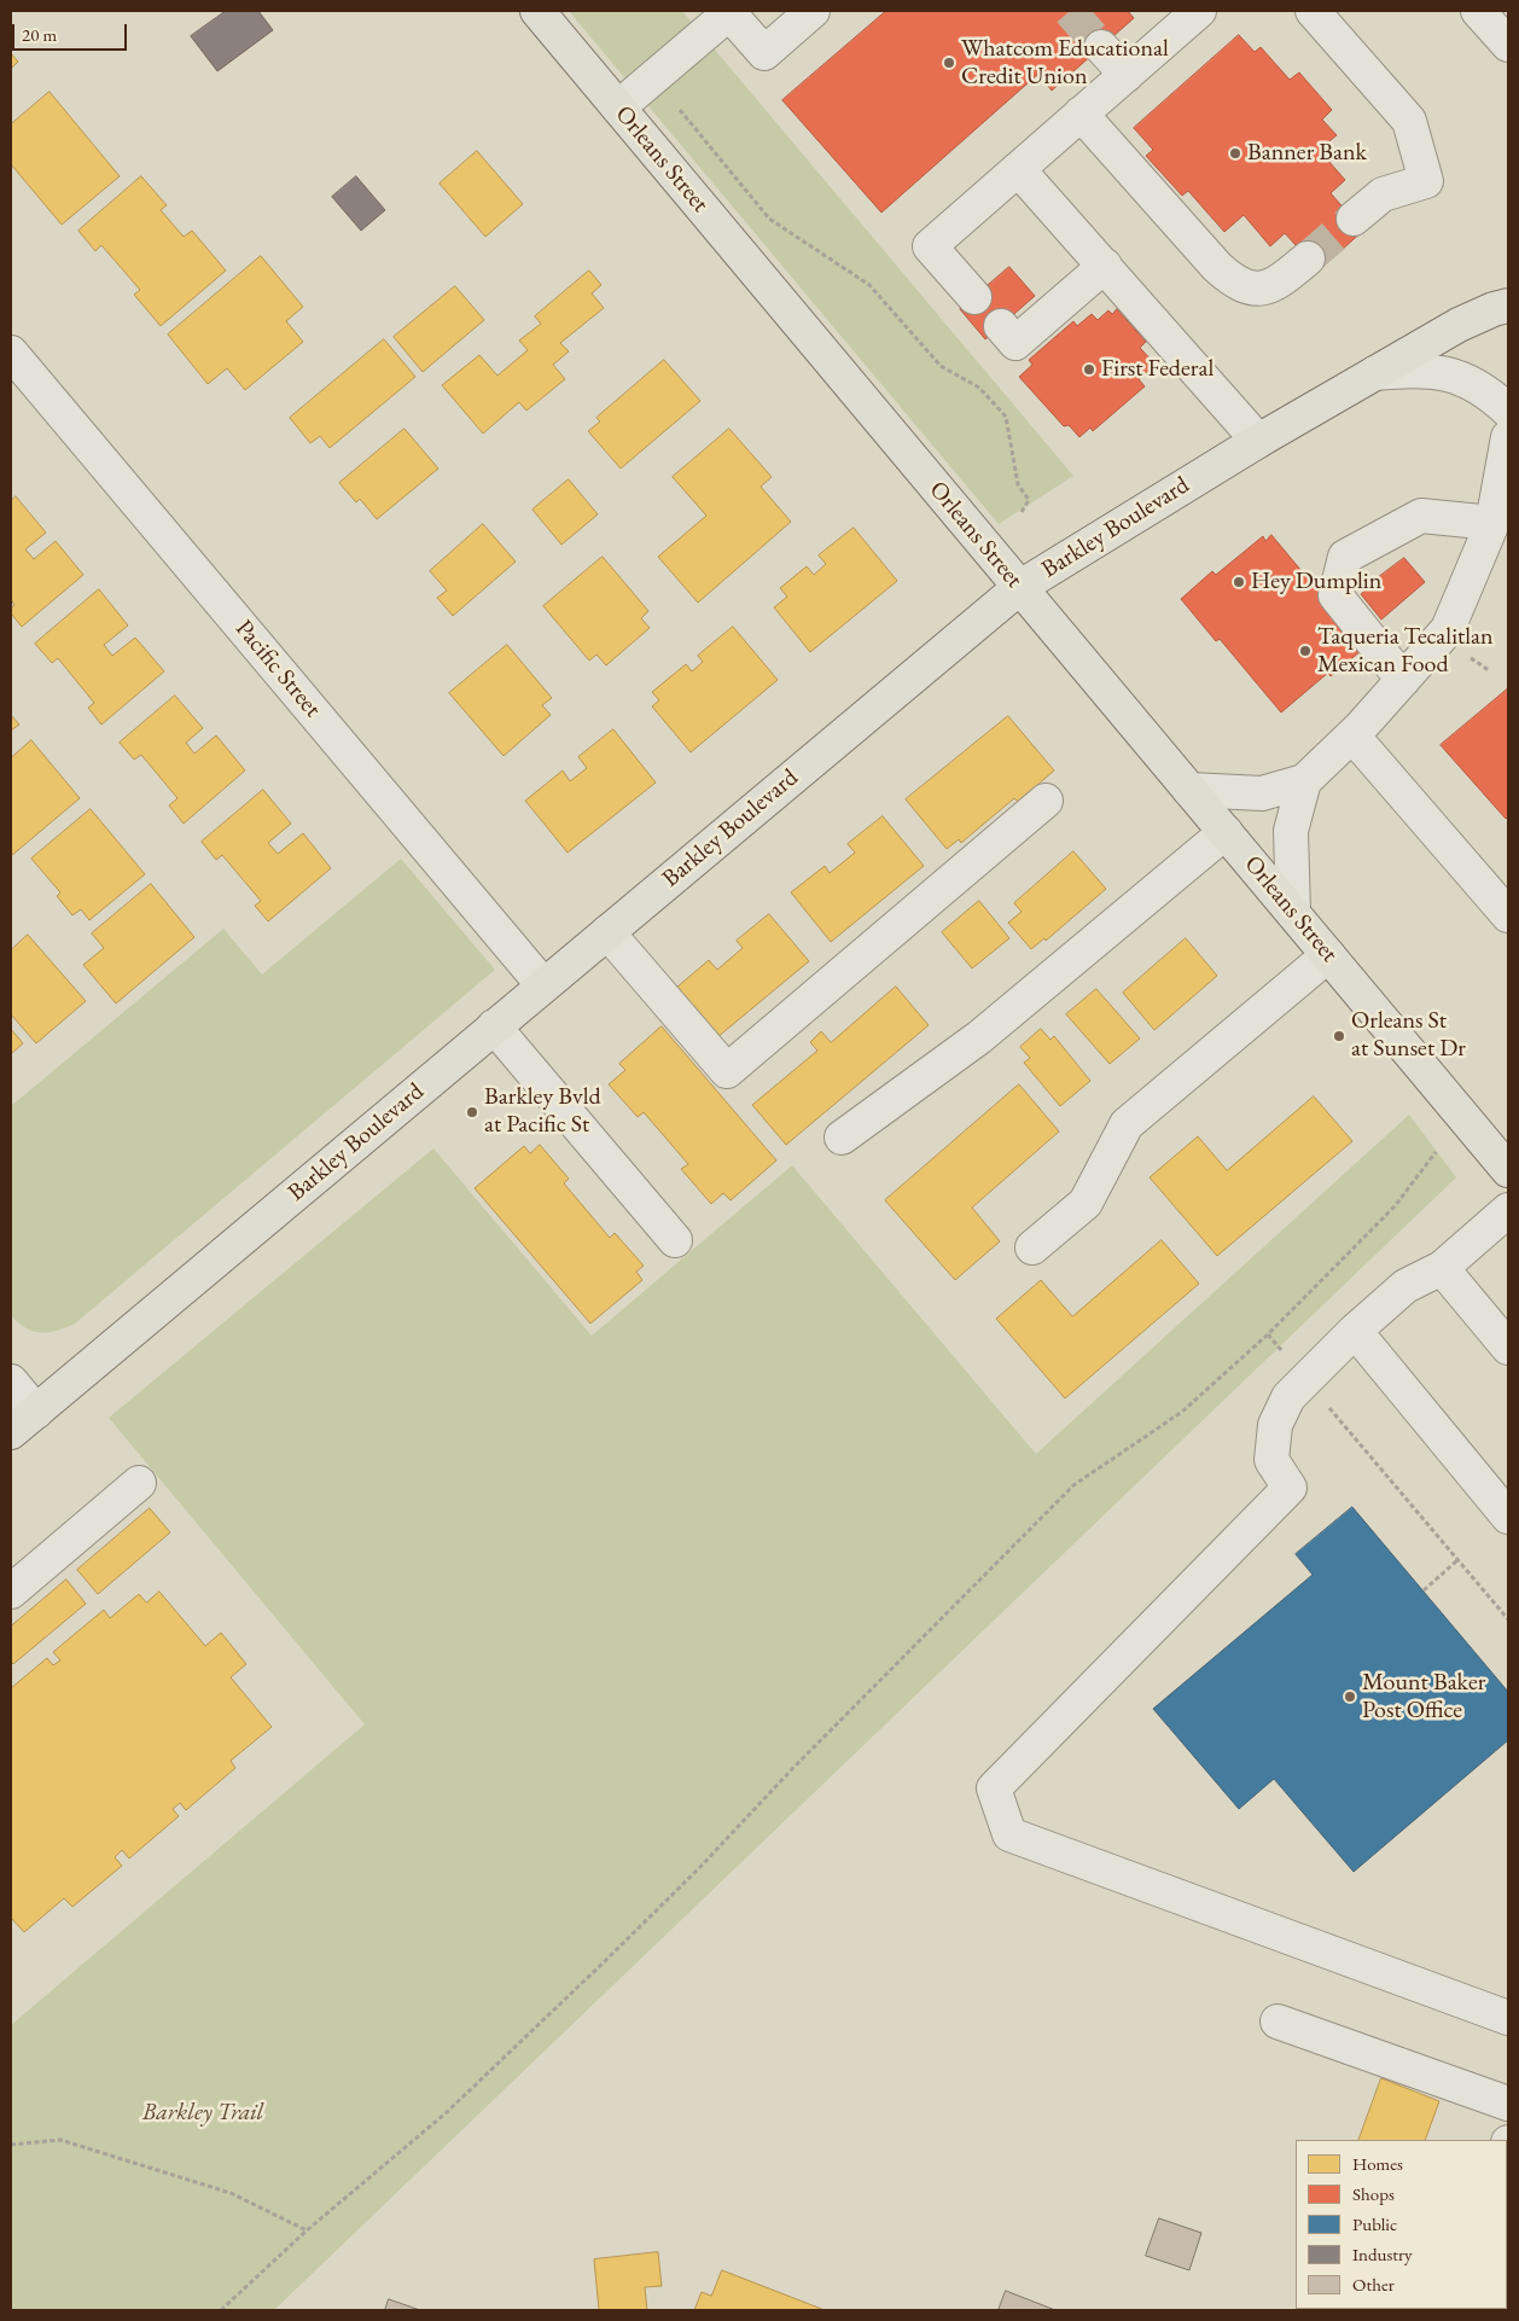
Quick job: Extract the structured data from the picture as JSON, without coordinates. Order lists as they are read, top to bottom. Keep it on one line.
{"streets":{"main road":["Orleans Street","Barkley Boulevard"],"street":["Pacific Street"]},"crossings":[["Orleans Street","Barkley Boulevard"],["Barkley Boulevard","Pacific Street"]],"parks":["Barkley Trail"],"places":["Whatcom Educational Credit Union","Banner Bank","First Federal","Hey Dumplin","Taqueria Tecalitlan Mexican Food","Orleans St at Sunset Dr","Barkley Bvld at Pacific St","Mount Baker Post Office"],"legend":["Homes","Shops","Public","Industry","Other"],"scale_bar":"20 m"}
